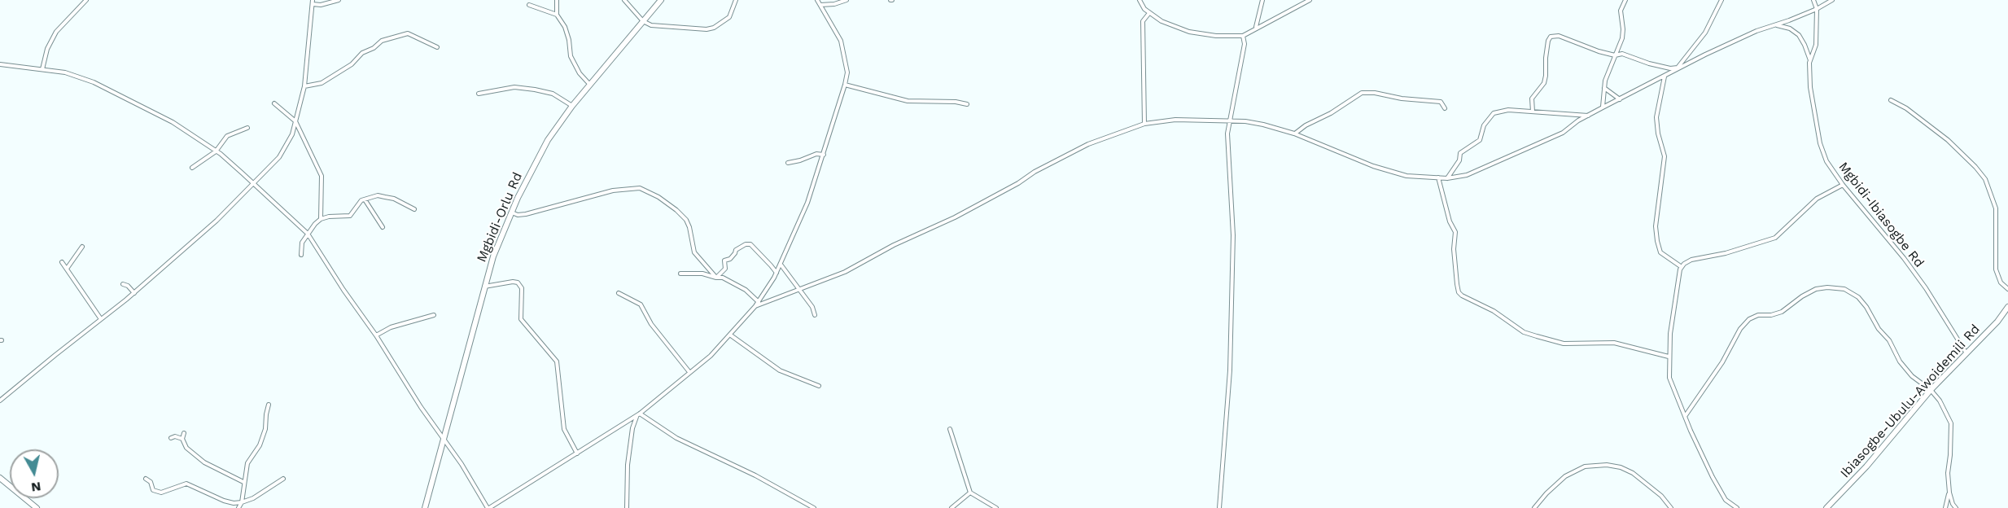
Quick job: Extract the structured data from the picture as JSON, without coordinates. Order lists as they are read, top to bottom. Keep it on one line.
{"streets":{"main road":["Mgbidi-Orlu Rd","Ibiasogbe-Ubulu-Awoidemili Rd"],"street":["Mgbidi-Ibiasogbe Rd"]},"crossings":[["Mgbidi-Ibiasogbe Rd","Ibiasogbe-Ubulu-Awoidemili Rd"]],"north":"bottom"}
